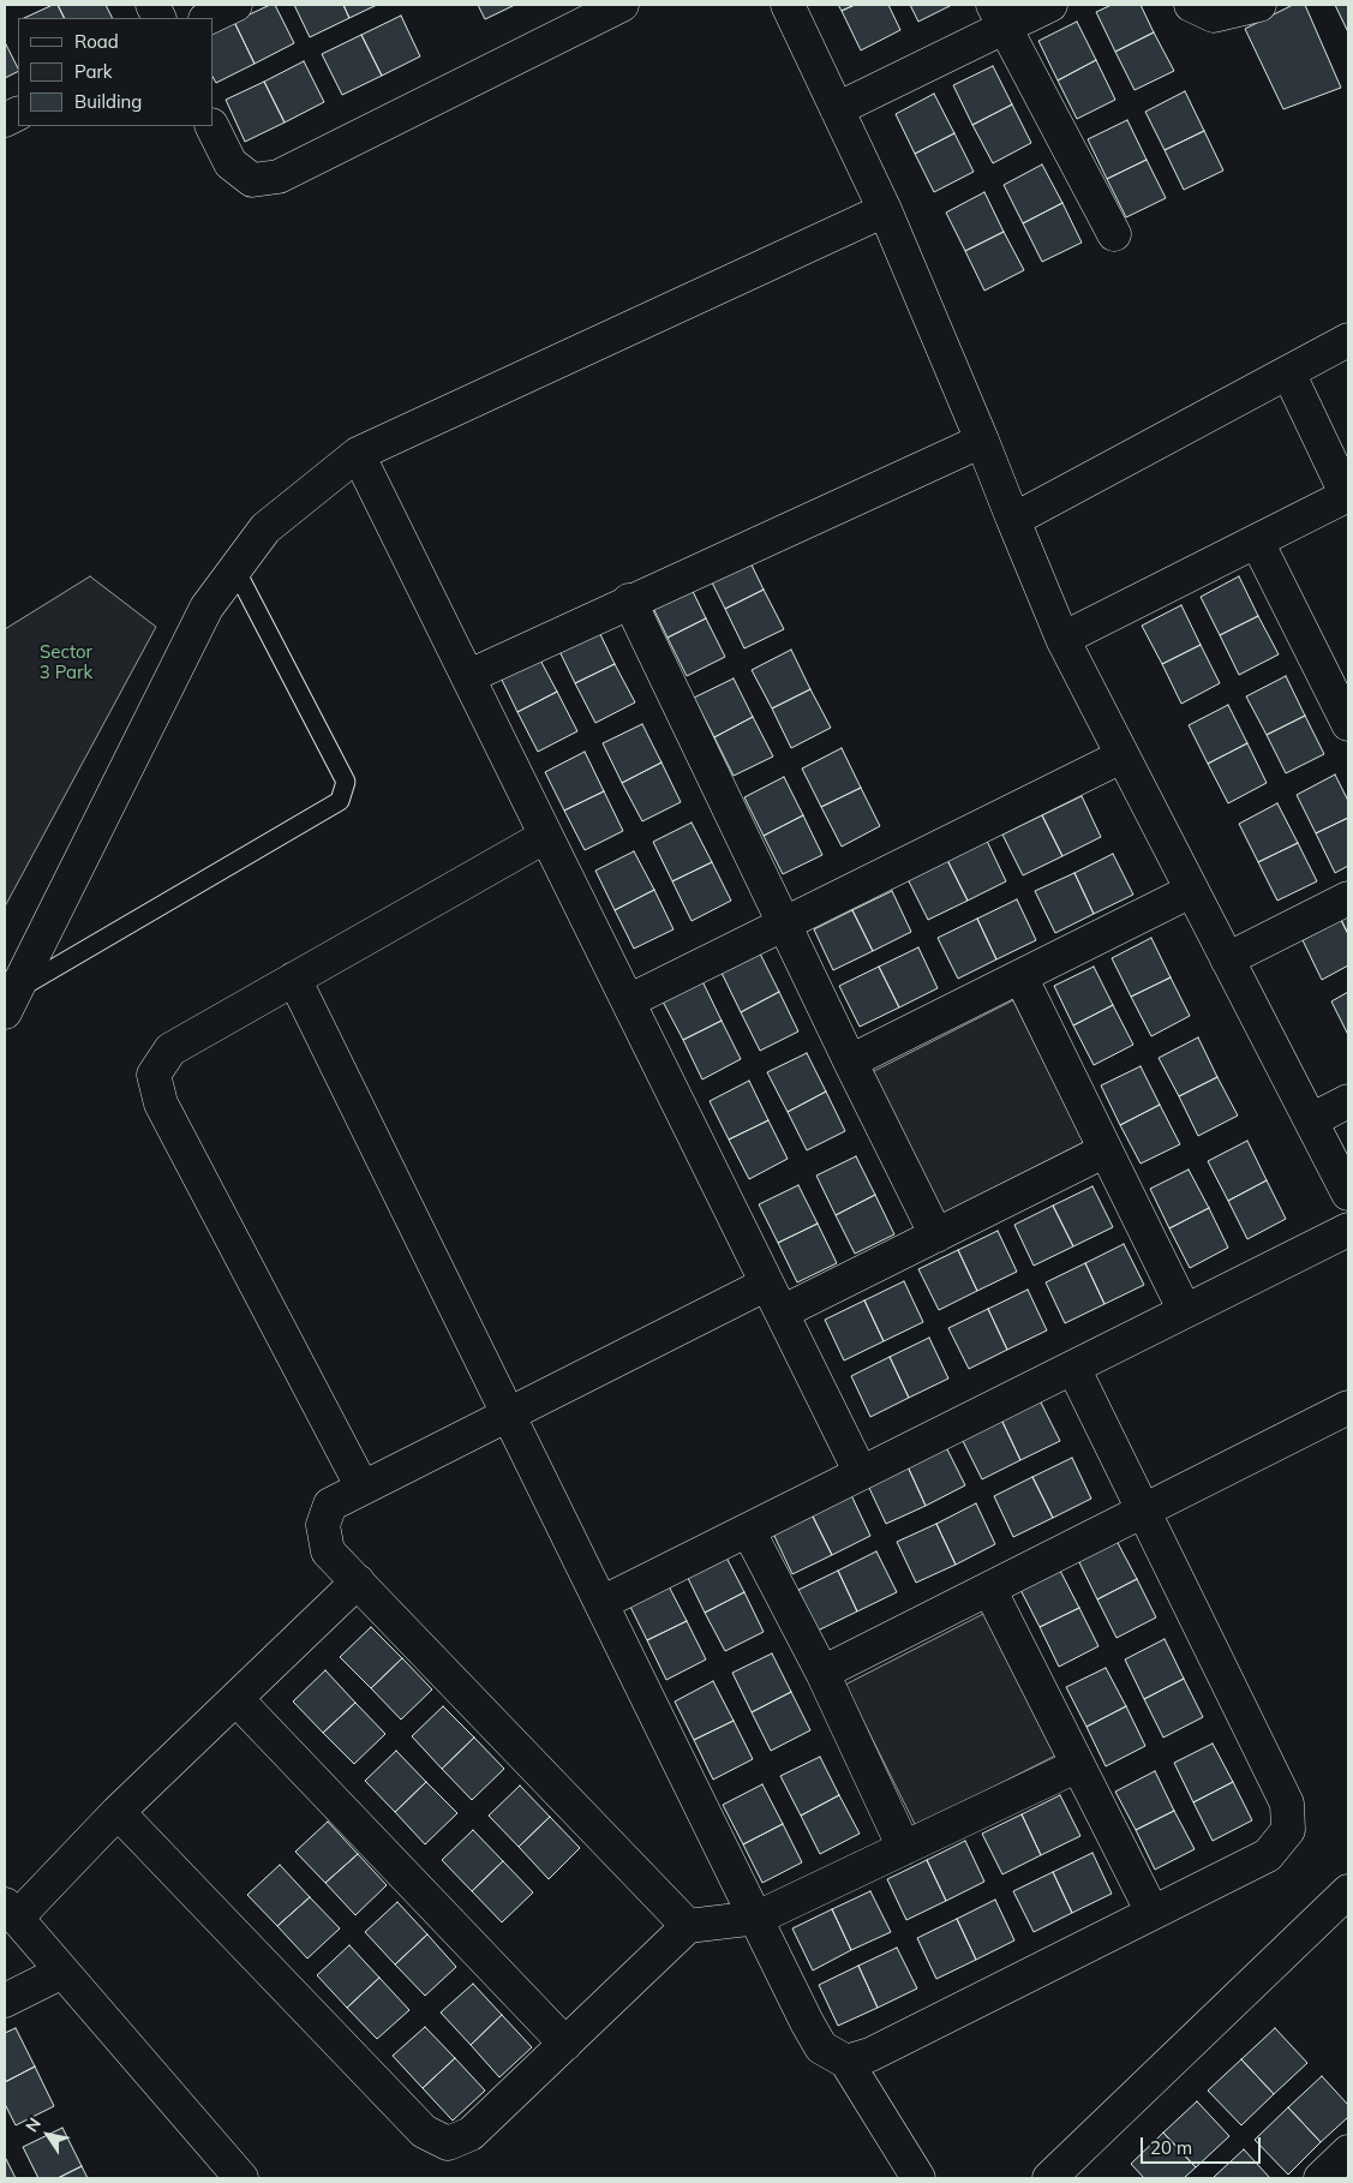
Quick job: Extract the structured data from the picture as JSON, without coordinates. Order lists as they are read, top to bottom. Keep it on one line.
{"parks":["Sector 3 Park"],"legend":["Road","Park","Building"],"scale_bar":"20 m","north":"top left"}
